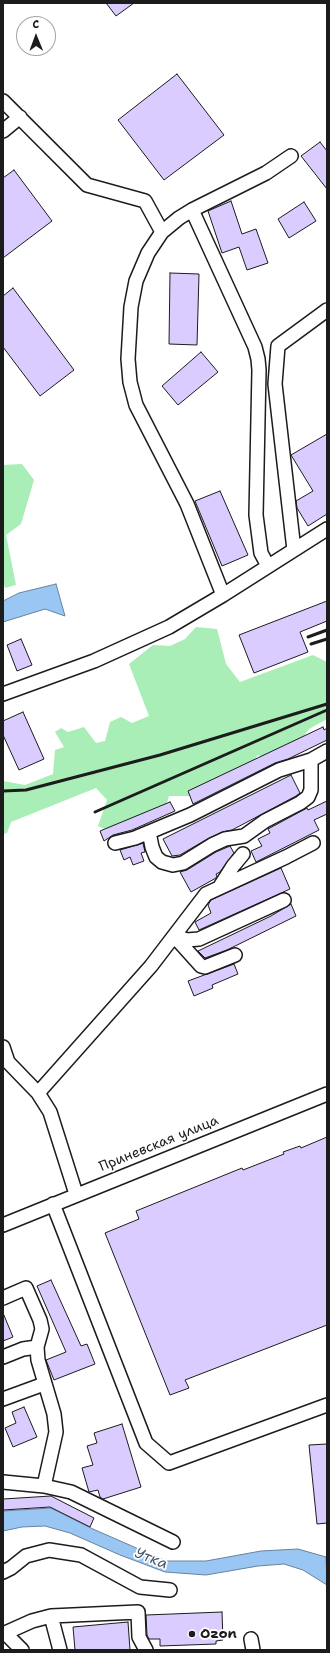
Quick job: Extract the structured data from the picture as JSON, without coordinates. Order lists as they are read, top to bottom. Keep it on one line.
{"streets":{"street":["Приневская улица"]},"water":["Утка"],"places":["Ozon"],"north":"top"}
